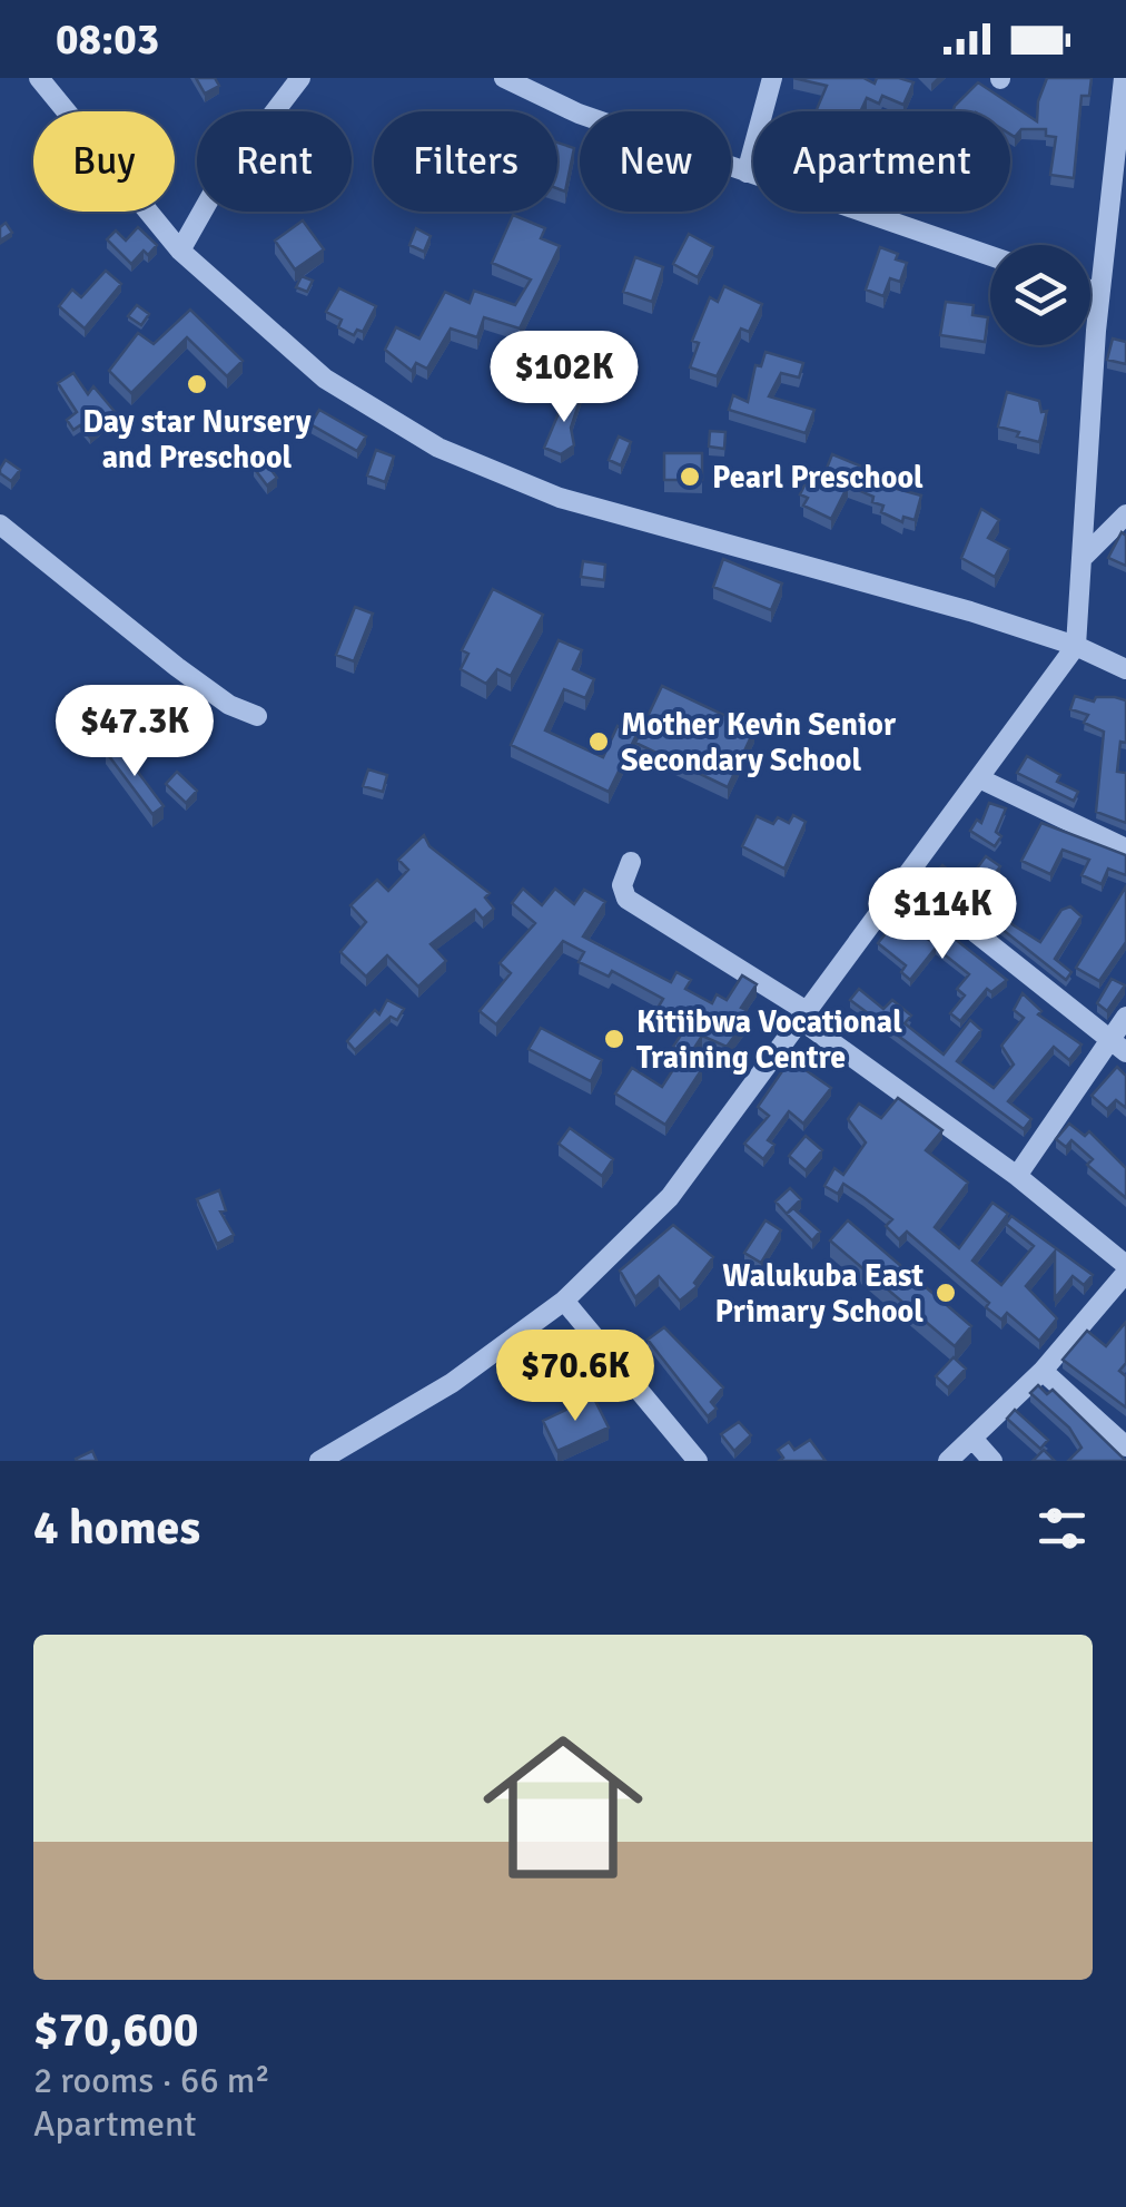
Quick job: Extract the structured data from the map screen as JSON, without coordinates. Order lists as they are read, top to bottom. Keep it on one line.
{"places":["Day star Nursery and Preschool","Pearl Preschool","Mother Kevin Senior Secondary School","Kitiibwa Vocational Training Centre","Walukuba East Primary School"],"page":{"status":"08:03","chip":["Buy","Rent","Filters","New","Apartment"],"price":["$102K","$47.3K","$114K","$70.6K"],"heading":"4 homes","list":[{"name":"$70,600","note":"2 rooms · 66 m² · Apartment"}]}}
